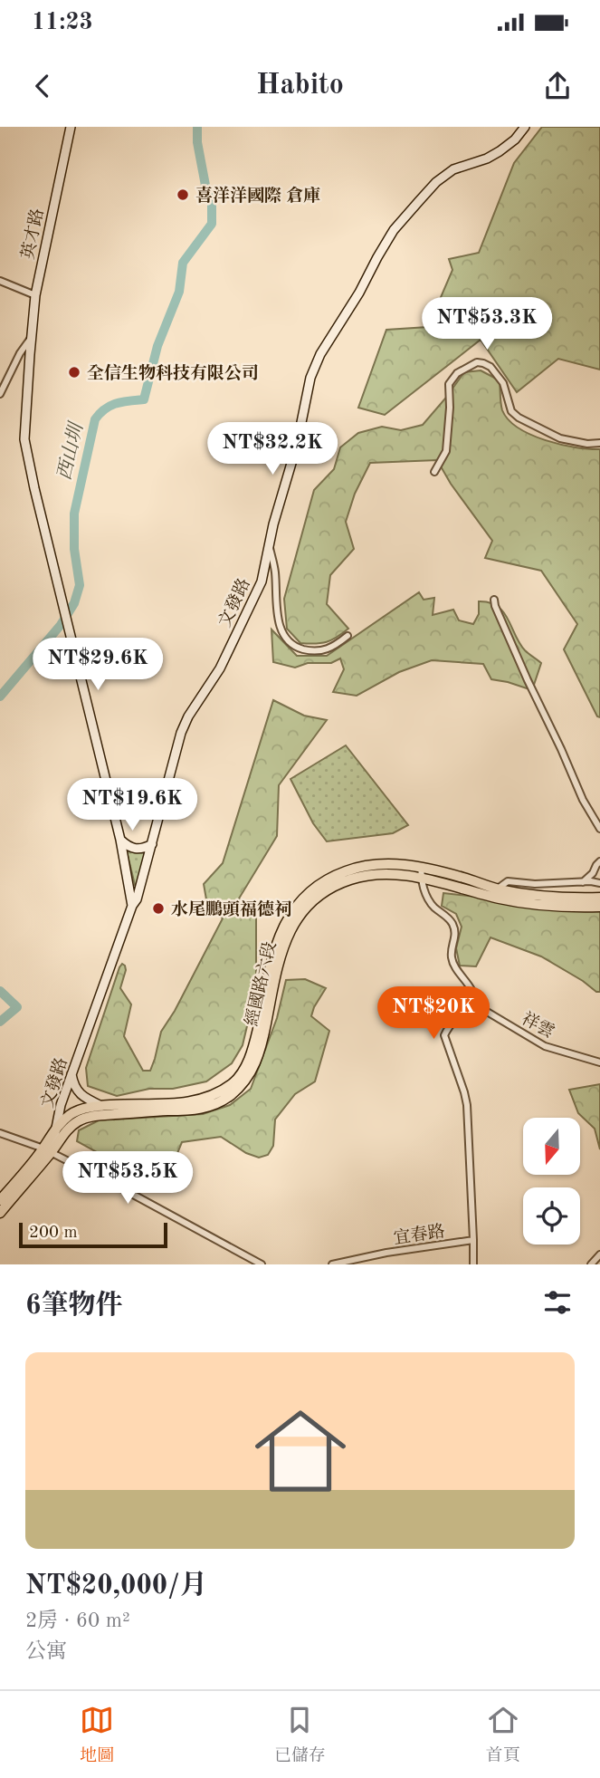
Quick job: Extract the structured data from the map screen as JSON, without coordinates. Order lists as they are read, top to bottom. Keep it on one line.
{"streets":{"main road":["經國路六段"],"street":["英才路","文發路","祥雲","宜春路"]},"crossings":[["文發路","經國路六段"]],"water":["西山圳"],"places":["喜洋洋國際 倉庫","全信生物科技有限公司","水尾鵬頭福德祠"],"scale_bar":"200 m","north":"bottom","page":{"status":"11:23","header":"Habito","price":["NT$53.3K","NT$32.2K","NT$29.6K","NT$19.6K","NT$20K","NT$53.5K"],"scale":"200 m","heading":"6筆物件","list":[{"name":"NT$20,000/月","note":"2房 · 60 m² · 公寓"}],"tabs":["地圖","已儲存","首頁"]}}
